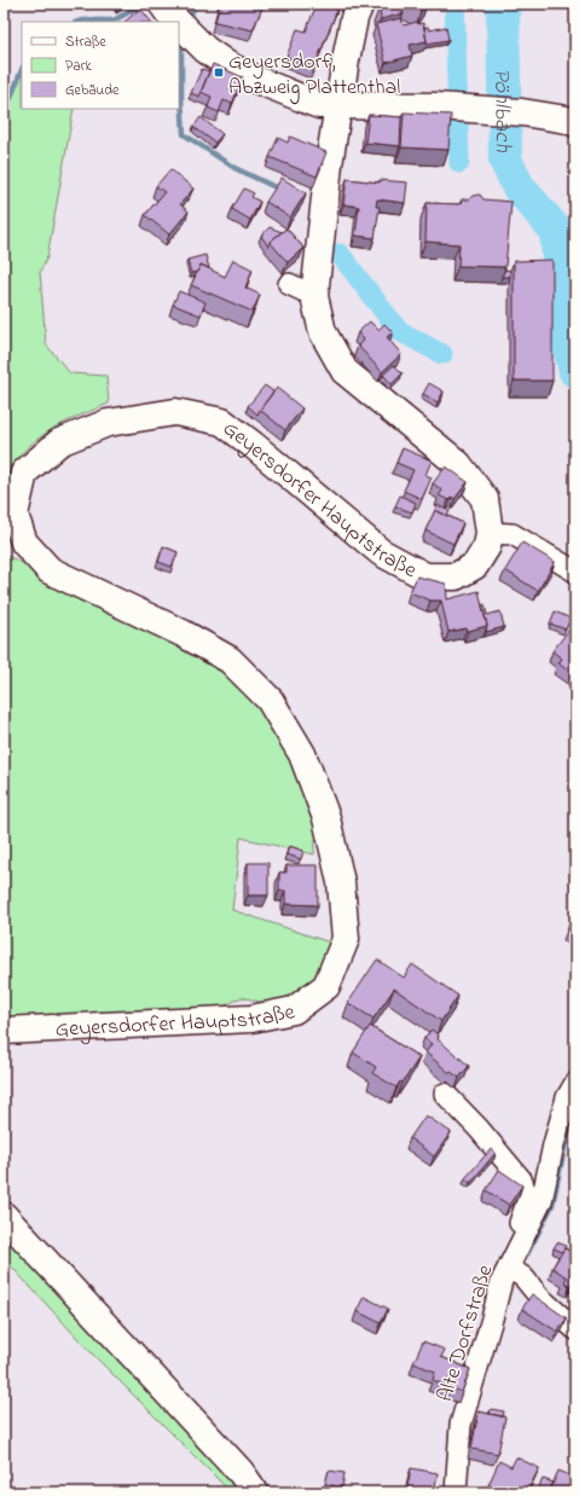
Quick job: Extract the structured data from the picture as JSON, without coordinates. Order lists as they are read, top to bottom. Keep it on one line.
{"streets":{"main road":["Geyersdorfer Hauptstraße"],"street":["Alte Dorfstraße"]},"water":["Pöhlbach"],"places":{"transit":["Geyersdorf, Abzweig Plattenthal"]},"legend":["Straße","Park","Gebäude"]}
